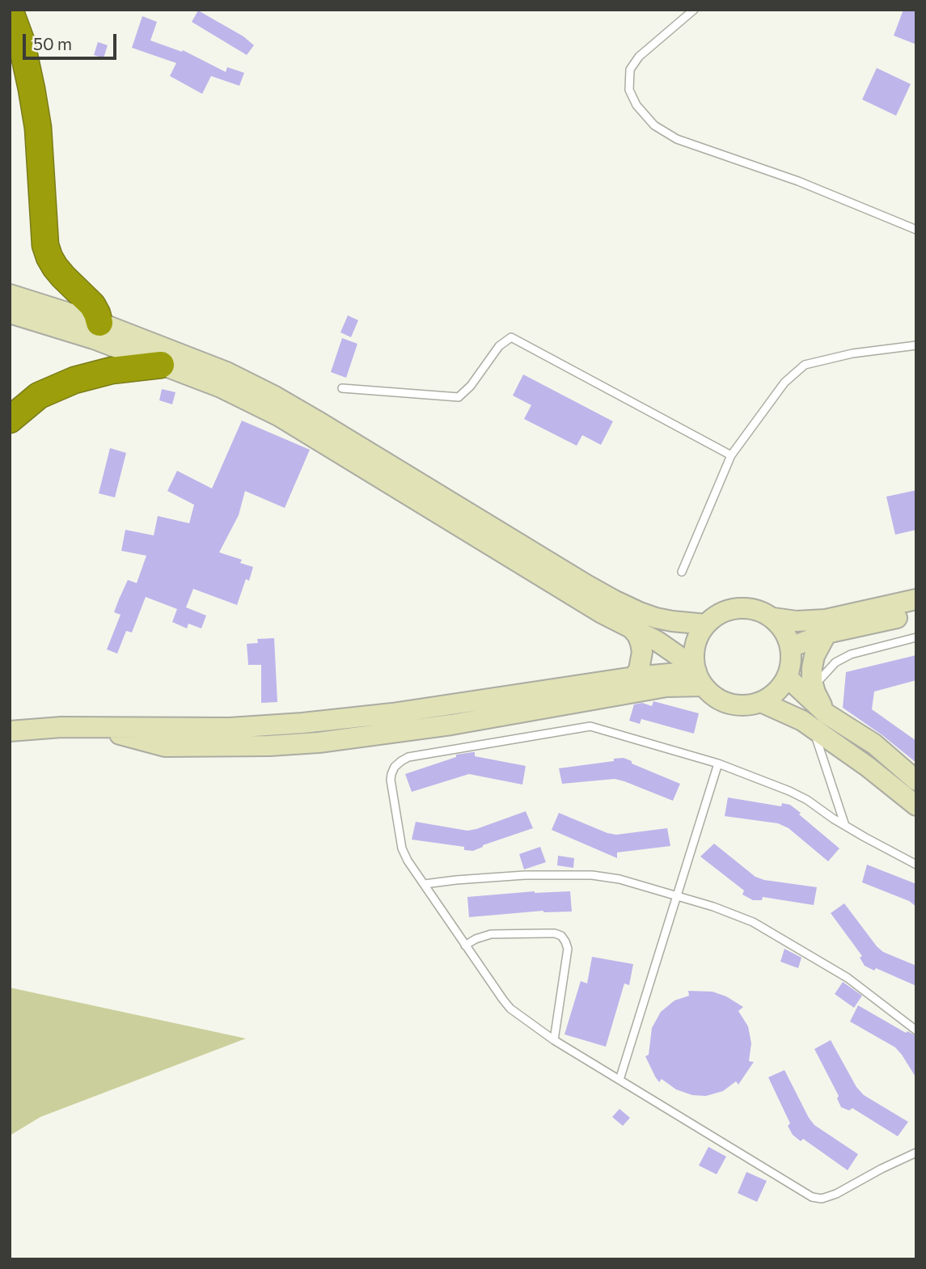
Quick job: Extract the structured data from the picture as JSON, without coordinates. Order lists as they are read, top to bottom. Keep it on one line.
{"scale_bar":"50 m"}
